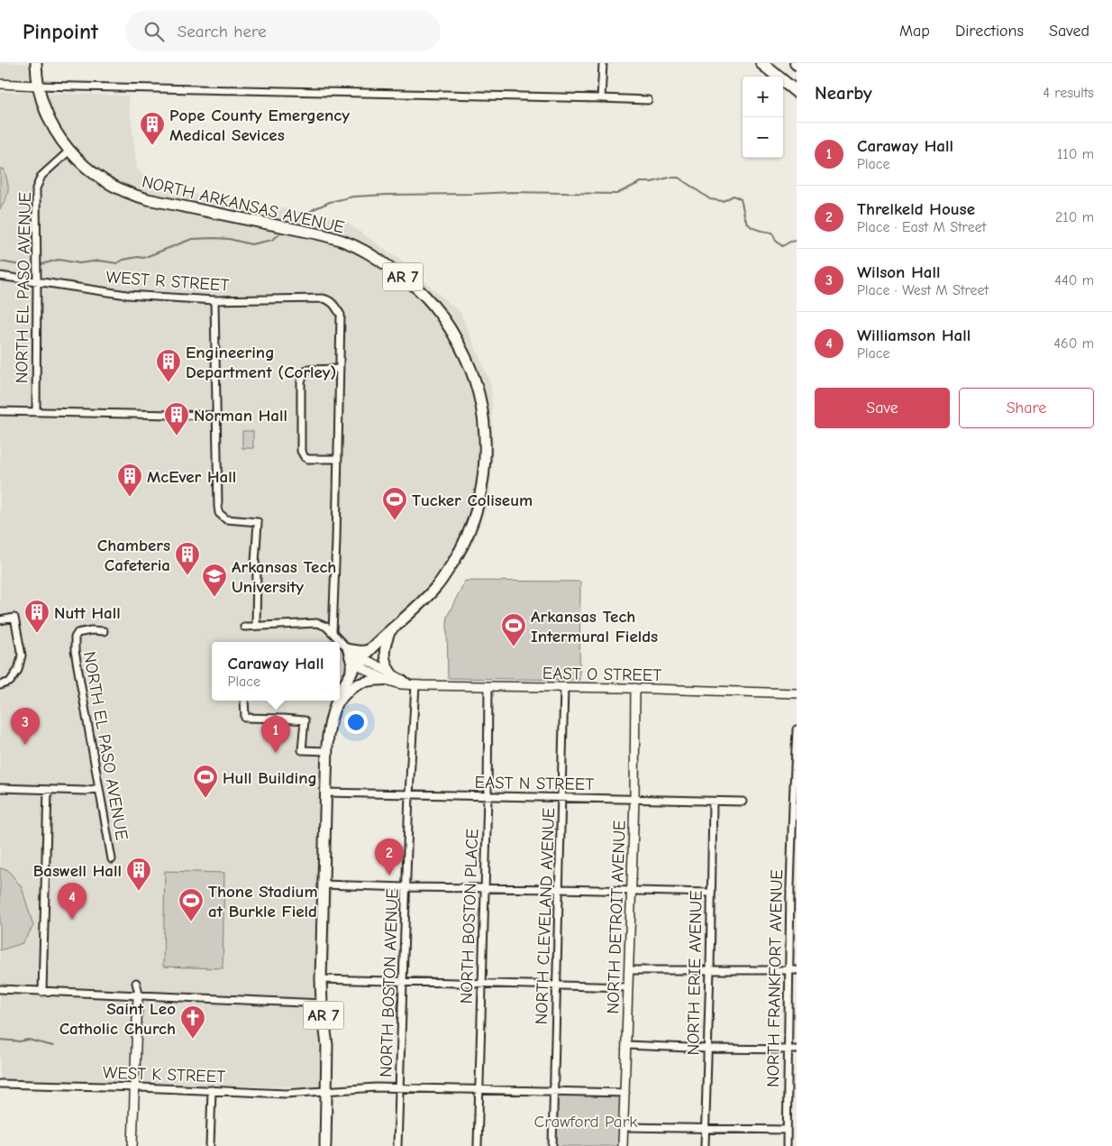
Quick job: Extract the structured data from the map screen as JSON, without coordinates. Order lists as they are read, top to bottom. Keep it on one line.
{"streets":{"highway":["NORTH ARKANSAS AVENUE","AR 7"],"street":["WEST R STREET","NORTH EL PASO AVENUE","EAST O STREET","EAST N STREET","NORTH BOSTON PLACE","NORTH CLEVELAND AVENUE","NORTH DETROIT AVENUE","NORTH ERIE AVENUE","NORTH FRANKFORT AVENUE","NORTH BOSTON AVENUE","WEST K STREET"]},"crossings":[["NORTH ARKANSAS AVENUE","NORTH EL PASO AVENUE"],["NORTH ARKANSAS AVENUE","EAST O STREET"],["NORTH ARKANSAS AVENUE","EAST N STREET"],["NORTH ARKANSAS AVENUE","WEST K STREET"],["WEST R STREET","NORTH EL PASO AVENUE"],["EAST O STREET","NORTH BOSTON PLACE"],["EAST O STREET","NORTH CLEVELAND AVENUE"],["EAST O STREET","NORTH DETROIT AVENUE"],["EAST O STREET","NORTH BOSTON AVENUE"],["EAST N STREET","NORTH BOSTON PLACE"],["EAST N STREET","NORTH CLEVELAND AVENUE"],["EAST N STREET","NORTH DETROIT AVENUE"],["EAST N STREET","NORTH ERIE AVENUE"],["EAST N STREET","NORTH BOSTON AVENUE"],["NORTH BOSTON PLACE","WEST K STREET"],["NORTH CLEVELAND AVENUE","WEST K STREET"],["NORTH DETROIT AVENUE","WEST K STREET"],["NORTH BOSTON AVENUE","WEST K STREET"]],"parks":["Crawford Park"],"places":{"building":["Pope County Emergency Medical Sevices","Engineering Department (Corley)","Norman Hall","McEver Hall","Chambers Cafeteria","Nutt Hall","Baswell Hall"],"sports":["Tucker Coliseum","Arkansas Tech Intermural Fields","Hull Building","Thone Stadium at Burkle Field"],"school or university":["Arkansas Tech University"],"church":["Saint Leo Catholic Church"]},"page":{"header":"Pinpoint","search":"Search here","nav":["Map","Directions","Saved"],"heading":["Nearby","4 results"],"map_buttons":["+","−"],"list":[{"mark":"1","name":"Caraway Hall","note":"Place","value":"110 m"},{"mark":"2","name":"Threlkeld House","note":"Place · East M Street","value":"210 m"},{"mark":"3","name":"Wilson Hall","note":"Place · West M Street","value":"440 m"},{"mark":"4","name":"Williamson Hall","note":"Place","value":"460 m"}],"buttons":["Save","Share"],"popup":["Caraway Hall","Place"],"pins":["3","1","2","4"]}}
